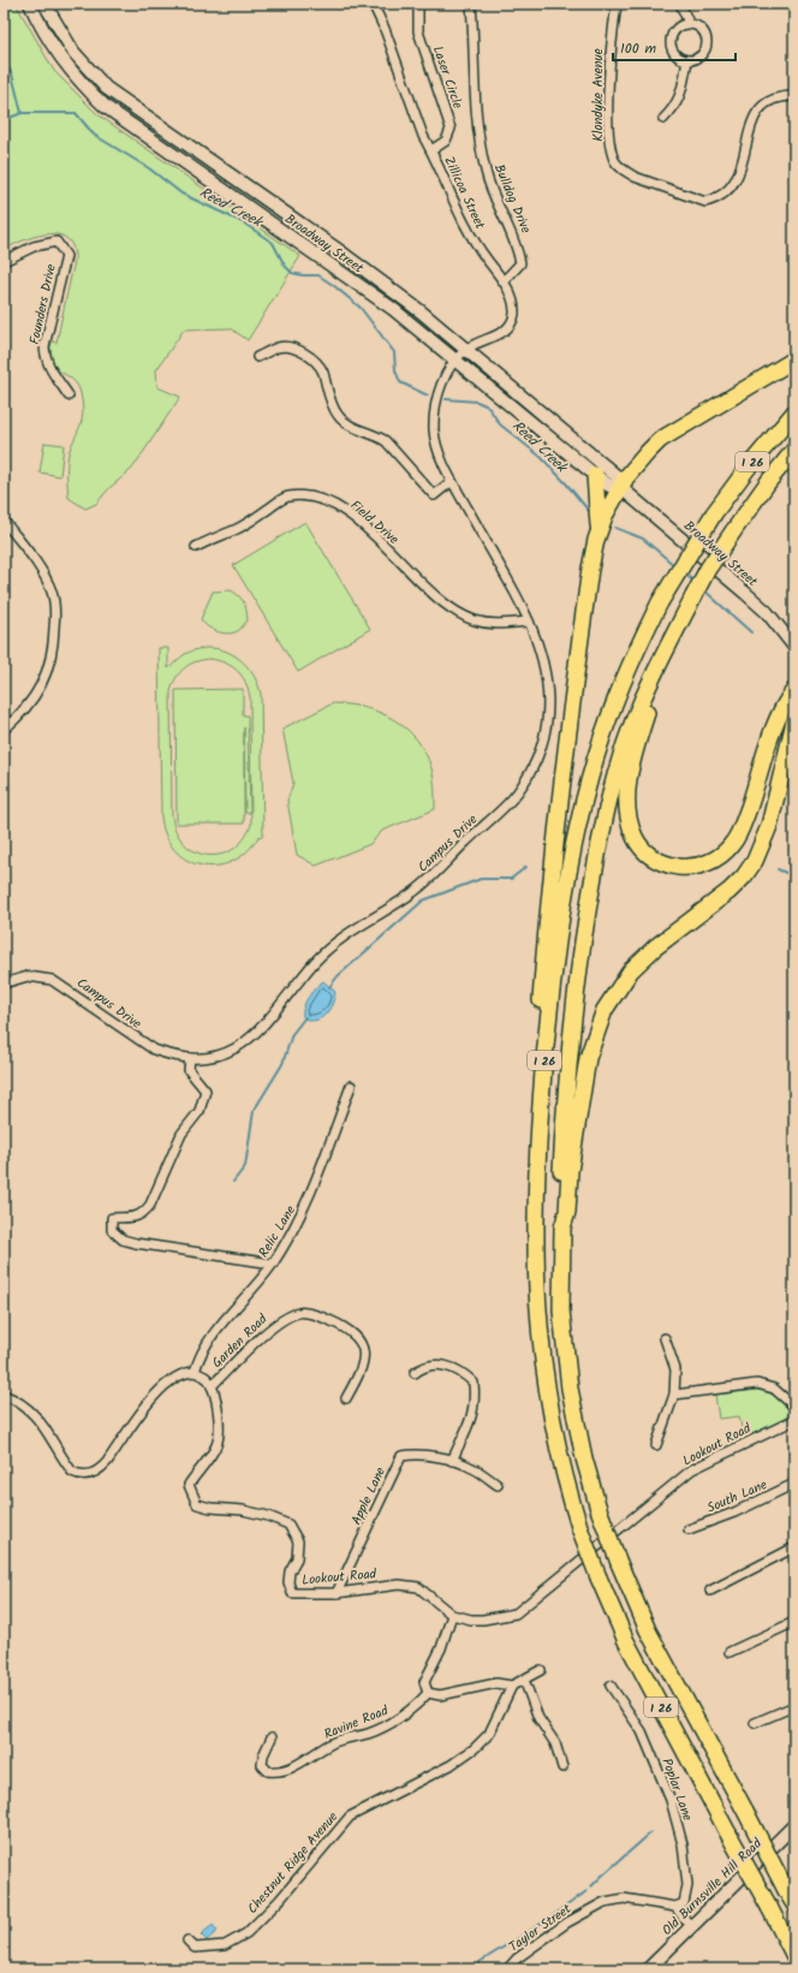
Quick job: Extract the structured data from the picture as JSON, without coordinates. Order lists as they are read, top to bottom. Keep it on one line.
{"streets":{"highway":["I 26"],"main road":["Broadway Street","Old Burnsville Hill Road"],"street":["Laser Circle","Klondyke Avenue","Zillicoa Street","Bulldog Drive","Founders Drive","Field Drive","Campus Drive","Relic Lane","Garden Road","Lookout Road","Apple Lane","South Lane","Ravine Road","Poplar Lane","Chestnut Ridge Avenue","Taylor Street"]},"crossings":[["Laser Circle","Zillicoa Street"],["Zillicoa Street","Bulldog Drive"],["Zillicoa Street","Broadway Street"],["Zillicoa Street","Campus Drive"],["Broadway Street","Campus Drive"],["Field Drive","Campus Drive"],["Garden Road","Lookout Road"],["Lookout Road","Apple Lane"],["Poplar Lane","Taylor Street"]],"water":["Reed Creek"],"scale_bar":"100 m"}
